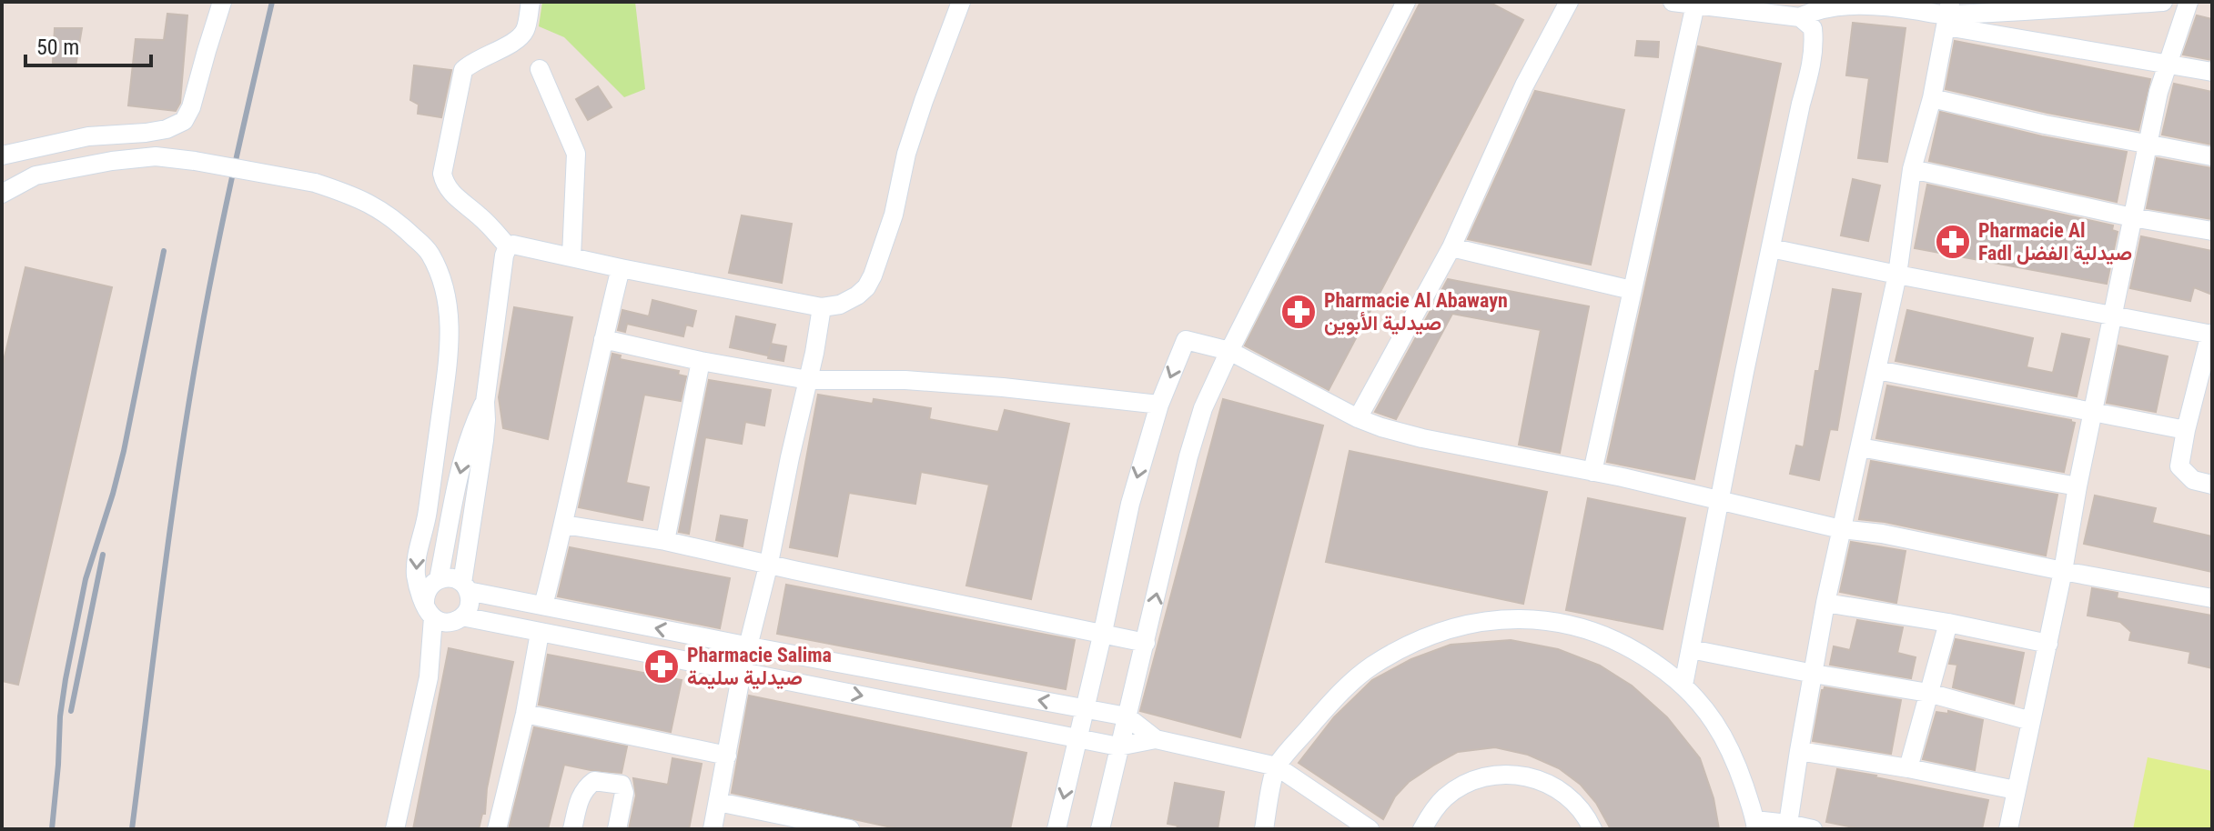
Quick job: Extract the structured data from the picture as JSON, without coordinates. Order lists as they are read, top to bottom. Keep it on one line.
{"places":{"pharmacy":["Pharmacie Al Fadl صيدلية الفضل","Pharmacie Al Abawayn صيدلية الأبوين","Pharmacie Salima صيدلية سليمة"]},"scale_bar":"50 m"}
